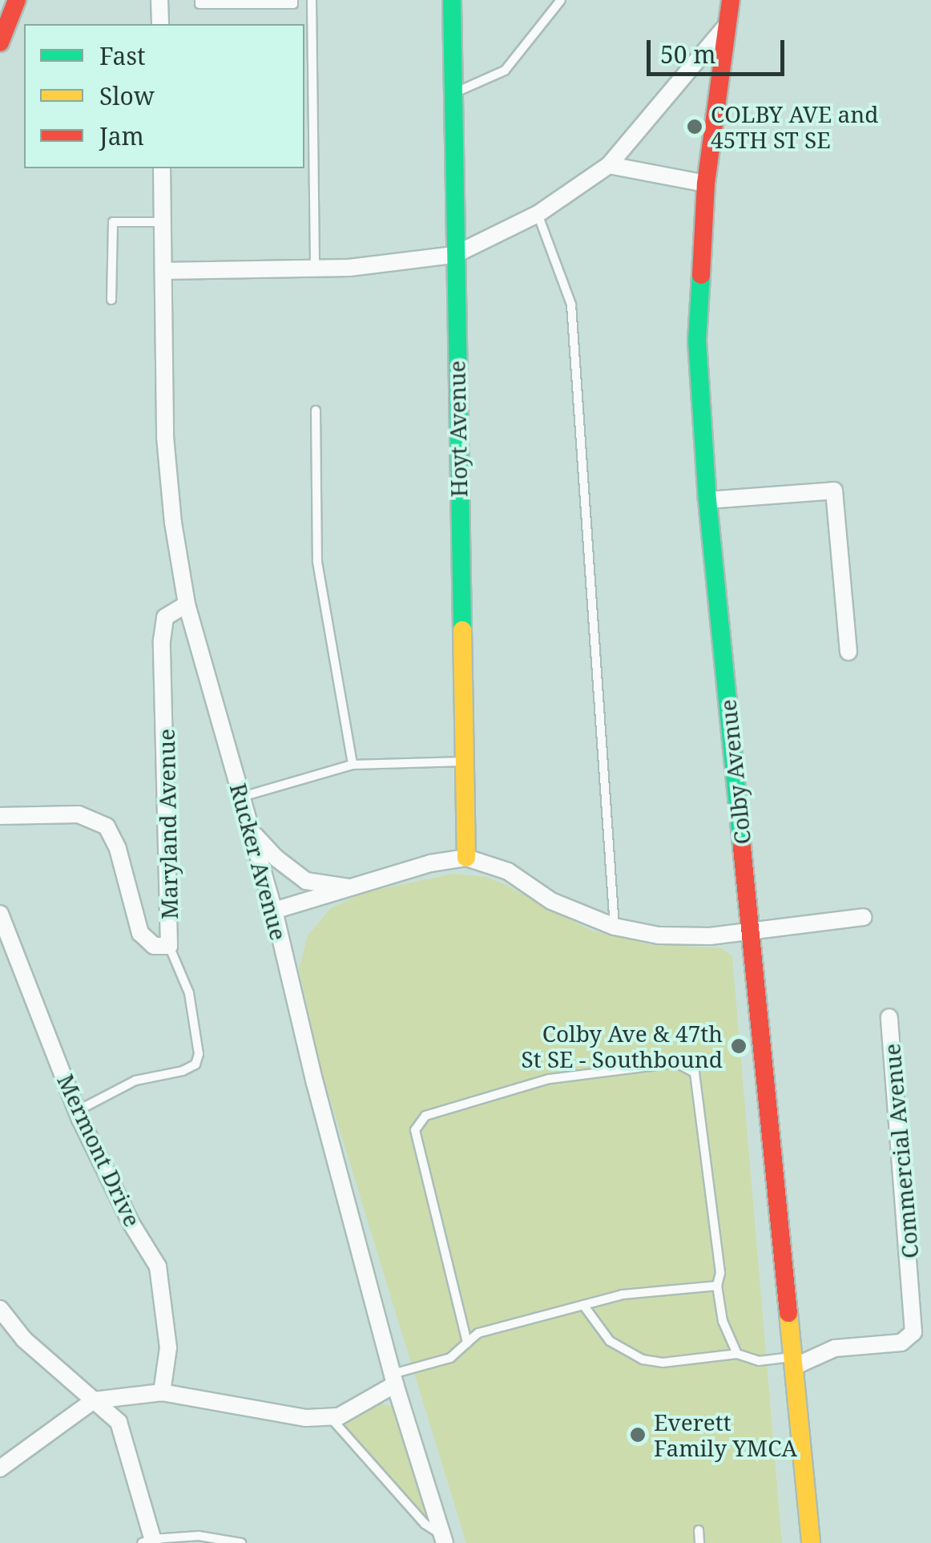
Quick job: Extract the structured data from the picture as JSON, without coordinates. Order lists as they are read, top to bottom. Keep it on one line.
{"streets":{"main road":["Hoyt Avenue","Colby Avenue"],"street":["Maryland Avenue","Rucker Avenue","Mermont Drive","Commercial Avenue"]},"crossings":[["Colby Avenue","Commercial Avenue"],["Maryland Avenue","Rucker Avenue"]],"places":["COLBY AVE and 45TH ST SE","Colby Ave & 47th St SE - Southbound","Everett Family YMCA"],"legend":["Fast","Slow","Jam"],"scale_bar":"50 m"}
